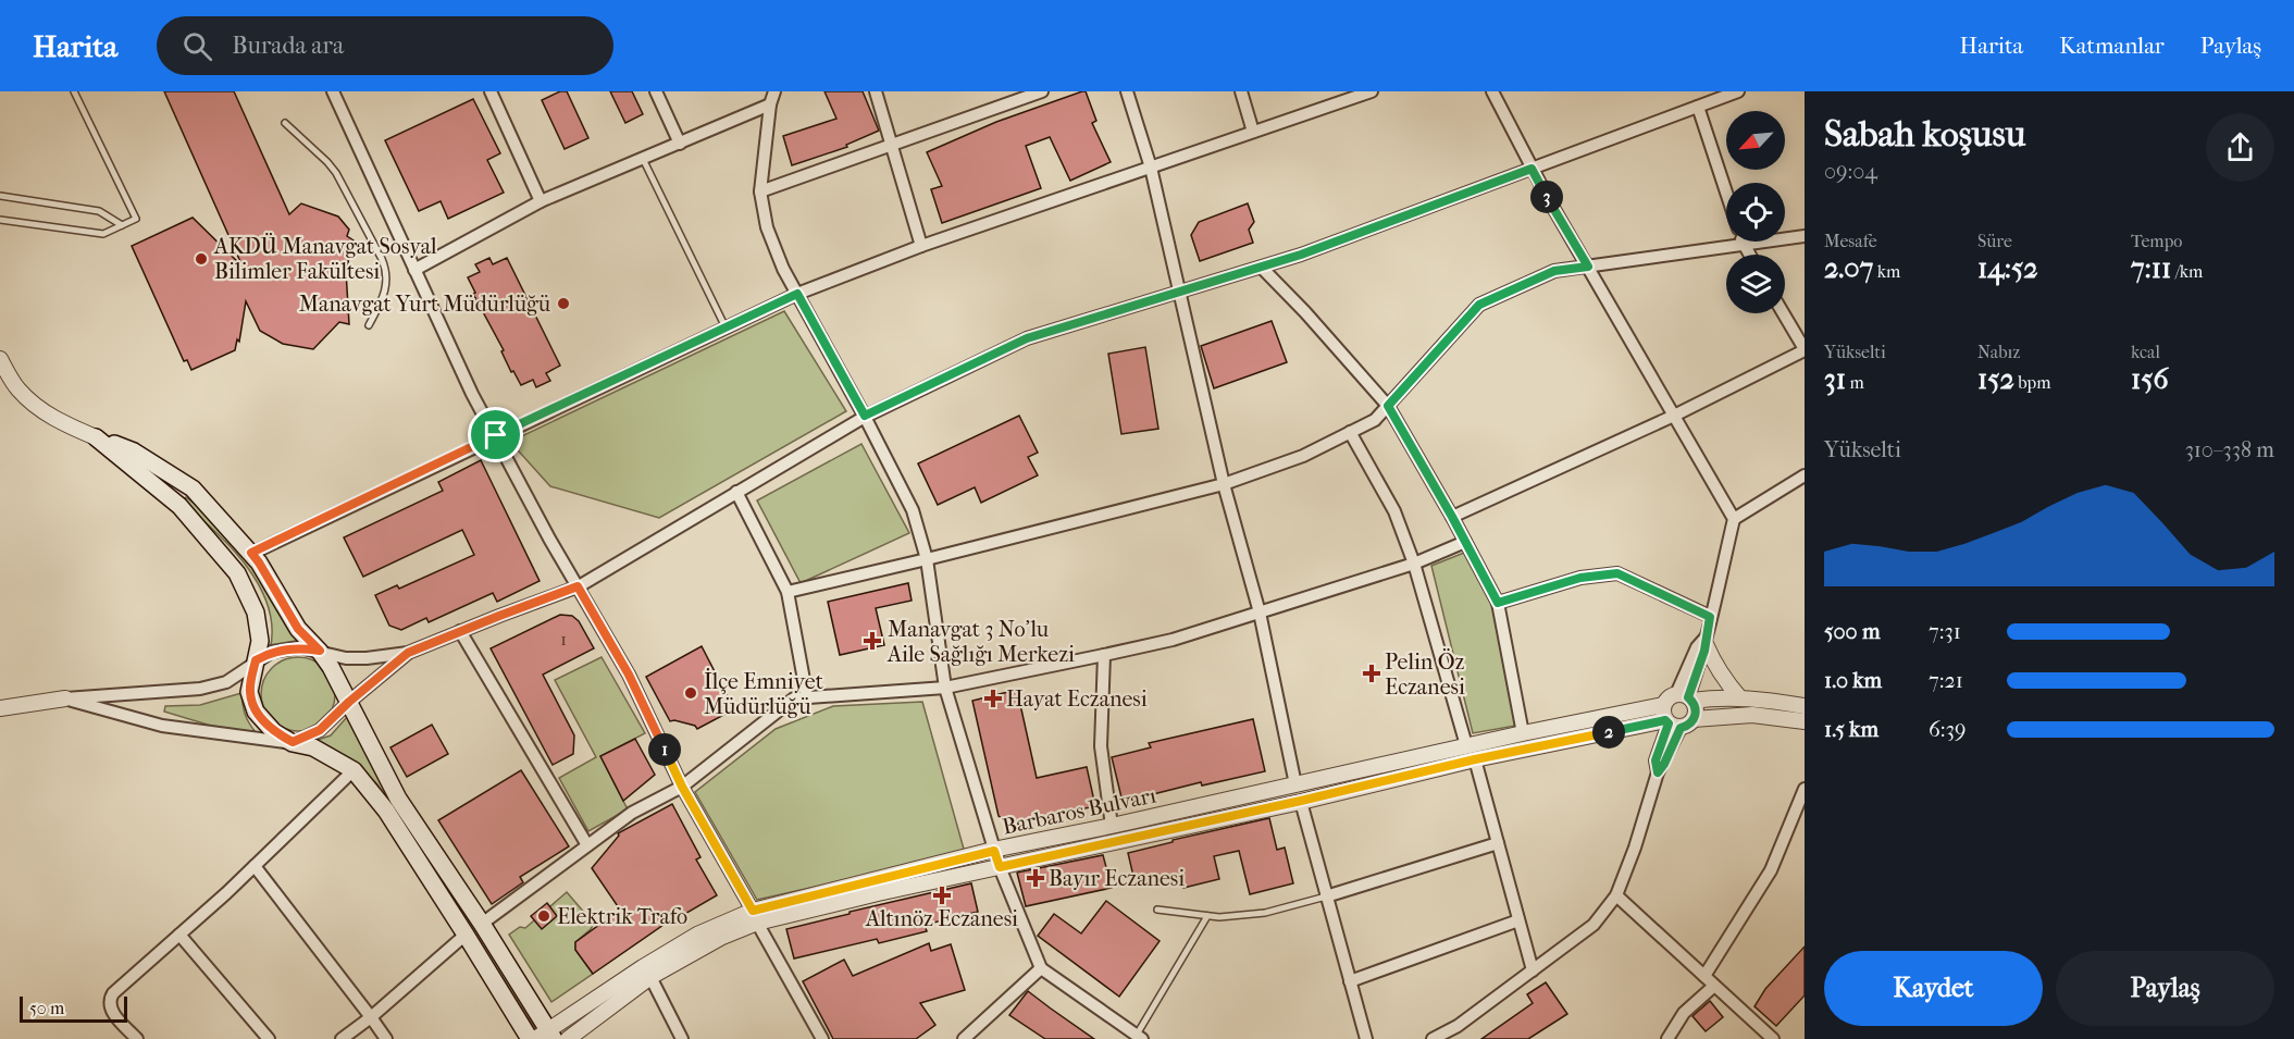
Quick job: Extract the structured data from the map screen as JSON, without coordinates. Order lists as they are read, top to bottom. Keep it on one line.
{"streets":{"street":["Barbaros Bulvarı"]},"places":{"other":["AKDÜ Manavgat Sosyal Bilimler Fakültesi","Manavgat Yurt Müdürlüğü","İlçe Emniyet Müdürlüğü","Elektrik Trafo"],"health":["Manavgat 3 No'lu Aile Sağlığı Merkezi","Pelin Öz Eczanesi","Hayat Eczanesi","Bayır Eczanesi","Altınöz Eczanesi"]},"house_numbers":["1"],"scale_bar":"50 m","north":"bottom left","page":{"header":"Harita","search":"Burada ara","nav":["Harita","Katmanlar","Paylaş"],"heading":["Sabah koşusu","09:04"],"pins":["3","2","1"],"stats":[["Mesafe","2.07 km"],["Süre","14:52"],["Tempo","7:11 /km"],["Yükselti","31 m"],["Nabız","152 bpm"],["kcal","156"]],"chart":["Yükselti","310–338 m"],"list":[{"name":"500 m","note":"7:31"},{"name":"1.0 km","note":"7:21"},{"name":"1.5 km","note":"6:39"}],"buttons":["Kaydet","Paylaş"],"scale":"50 m"}}
